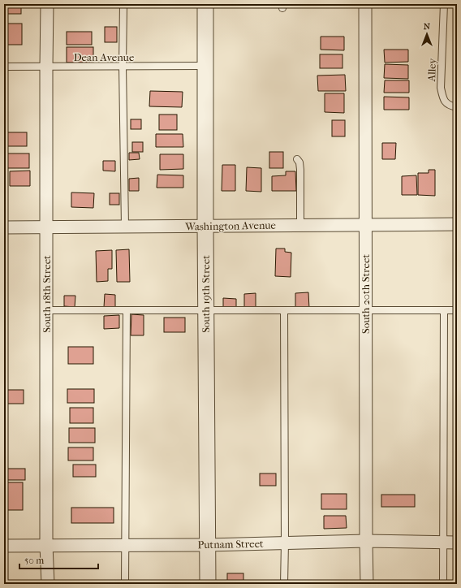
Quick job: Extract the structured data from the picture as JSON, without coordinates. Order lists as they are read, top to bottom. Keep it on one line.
{"streets":{"street":["Washington Avenue","South 18th Street","South 19th Street","South 20th Street","Putnam Street"],"lane":["Dean Avenue","Alley"]},"crossings":[["Dean Avenue","South 18th Street"],["Dean Avenue","South 19th Street"],["Washington Avenue","South 18th Street"],["Washington Avenue","South 19th Street"],["Washington Avenue","South 20th Street"],["South 18th Street","Putnam Street"],["South 19th Street","Putnam Street"],["South 20th Street","Putnam Street"]],"scale_bar":"50 m","north":"top"}
